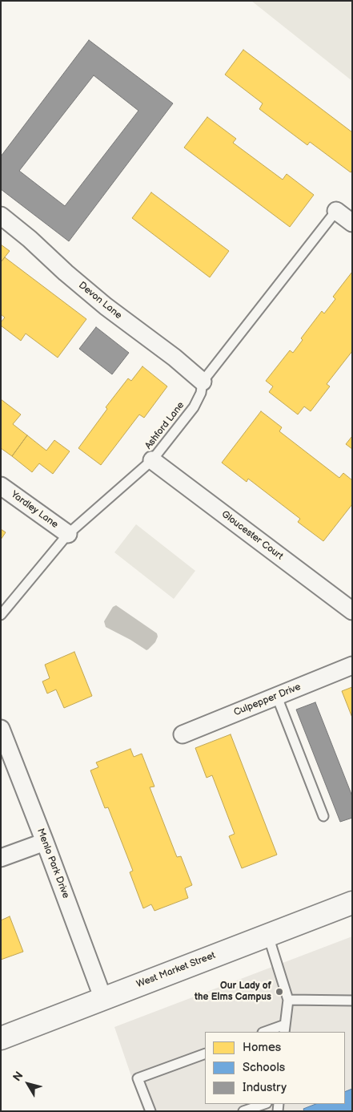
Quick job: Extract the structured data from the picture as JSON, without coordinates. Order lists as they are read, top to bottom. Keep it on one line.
{"streets":{"main road":["West Market Street"],"street":["Devon Lane","Yardley Lane","Gloucester Court","Culpepper Drive","Menlo Park Drive"],"lane":["Ashford Lane"]},"crossings":[["Devon Lane","Ashford Lane"],["Ashford Lane","Yardley Lane"],["Ashford Lane","Gloucester Court"],["Menlo Park Drive","West Market Street"]],"places":["Our Lady of the Elms Campus"],"legend":["Homes","Schools","Industry"],"north":"top left"}
